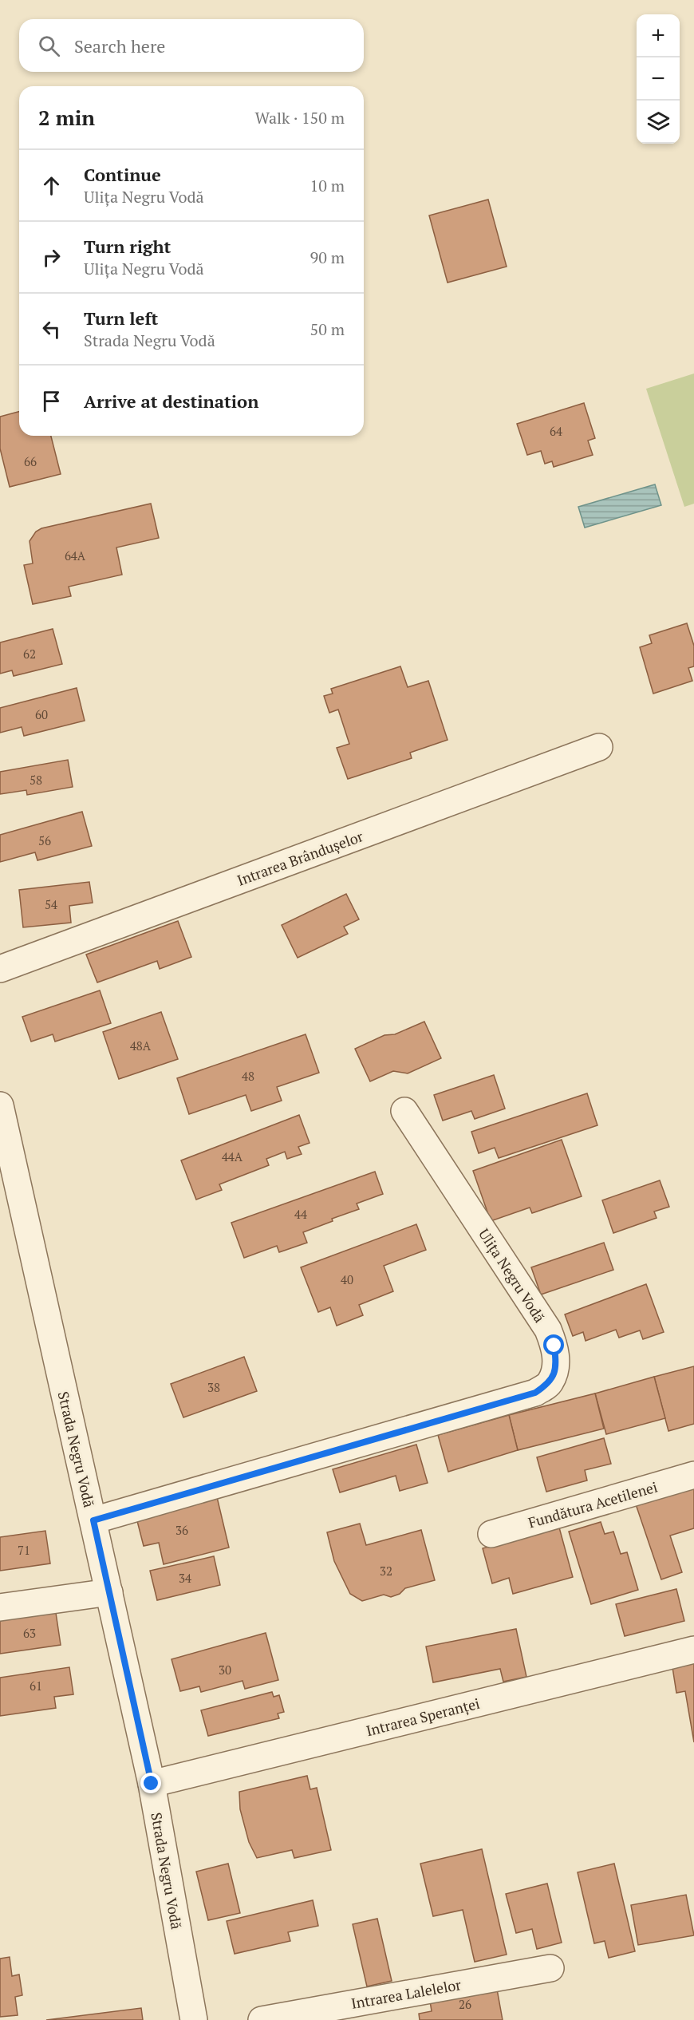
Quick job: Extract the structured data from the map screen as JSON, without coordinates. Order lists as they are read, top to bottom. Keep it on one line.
{"streets":{"street":["Intrarea Brândușelor","Ulița Negru Vodă","Strada Negru Vodă","Fundătura Acetilenei","Intrarea Speranței","Intrarea Lalelelor"]},"crossings":[["Ulița Negru Vodă","Strada Negru Vodă"],["Strada Negru Vodă","Intrarea Speranței"]],"house_numbers":["64","66","64A","62","60","58","56","54","48A","48","44A","44","40","38","36","71","32","34","63","30","61","26"],"page":{"map_buttons":["+","−"],"search":"Search here","heading":["2 min","Walk · 150 m"],"list":[["Continue","Ulița Negru Vodă","10 m"],["Turn right","Ulița Negru Vodă","90 m"],["Turn left","Strada Negru Vodă","50 m"],"Arrive at destination"]}}
